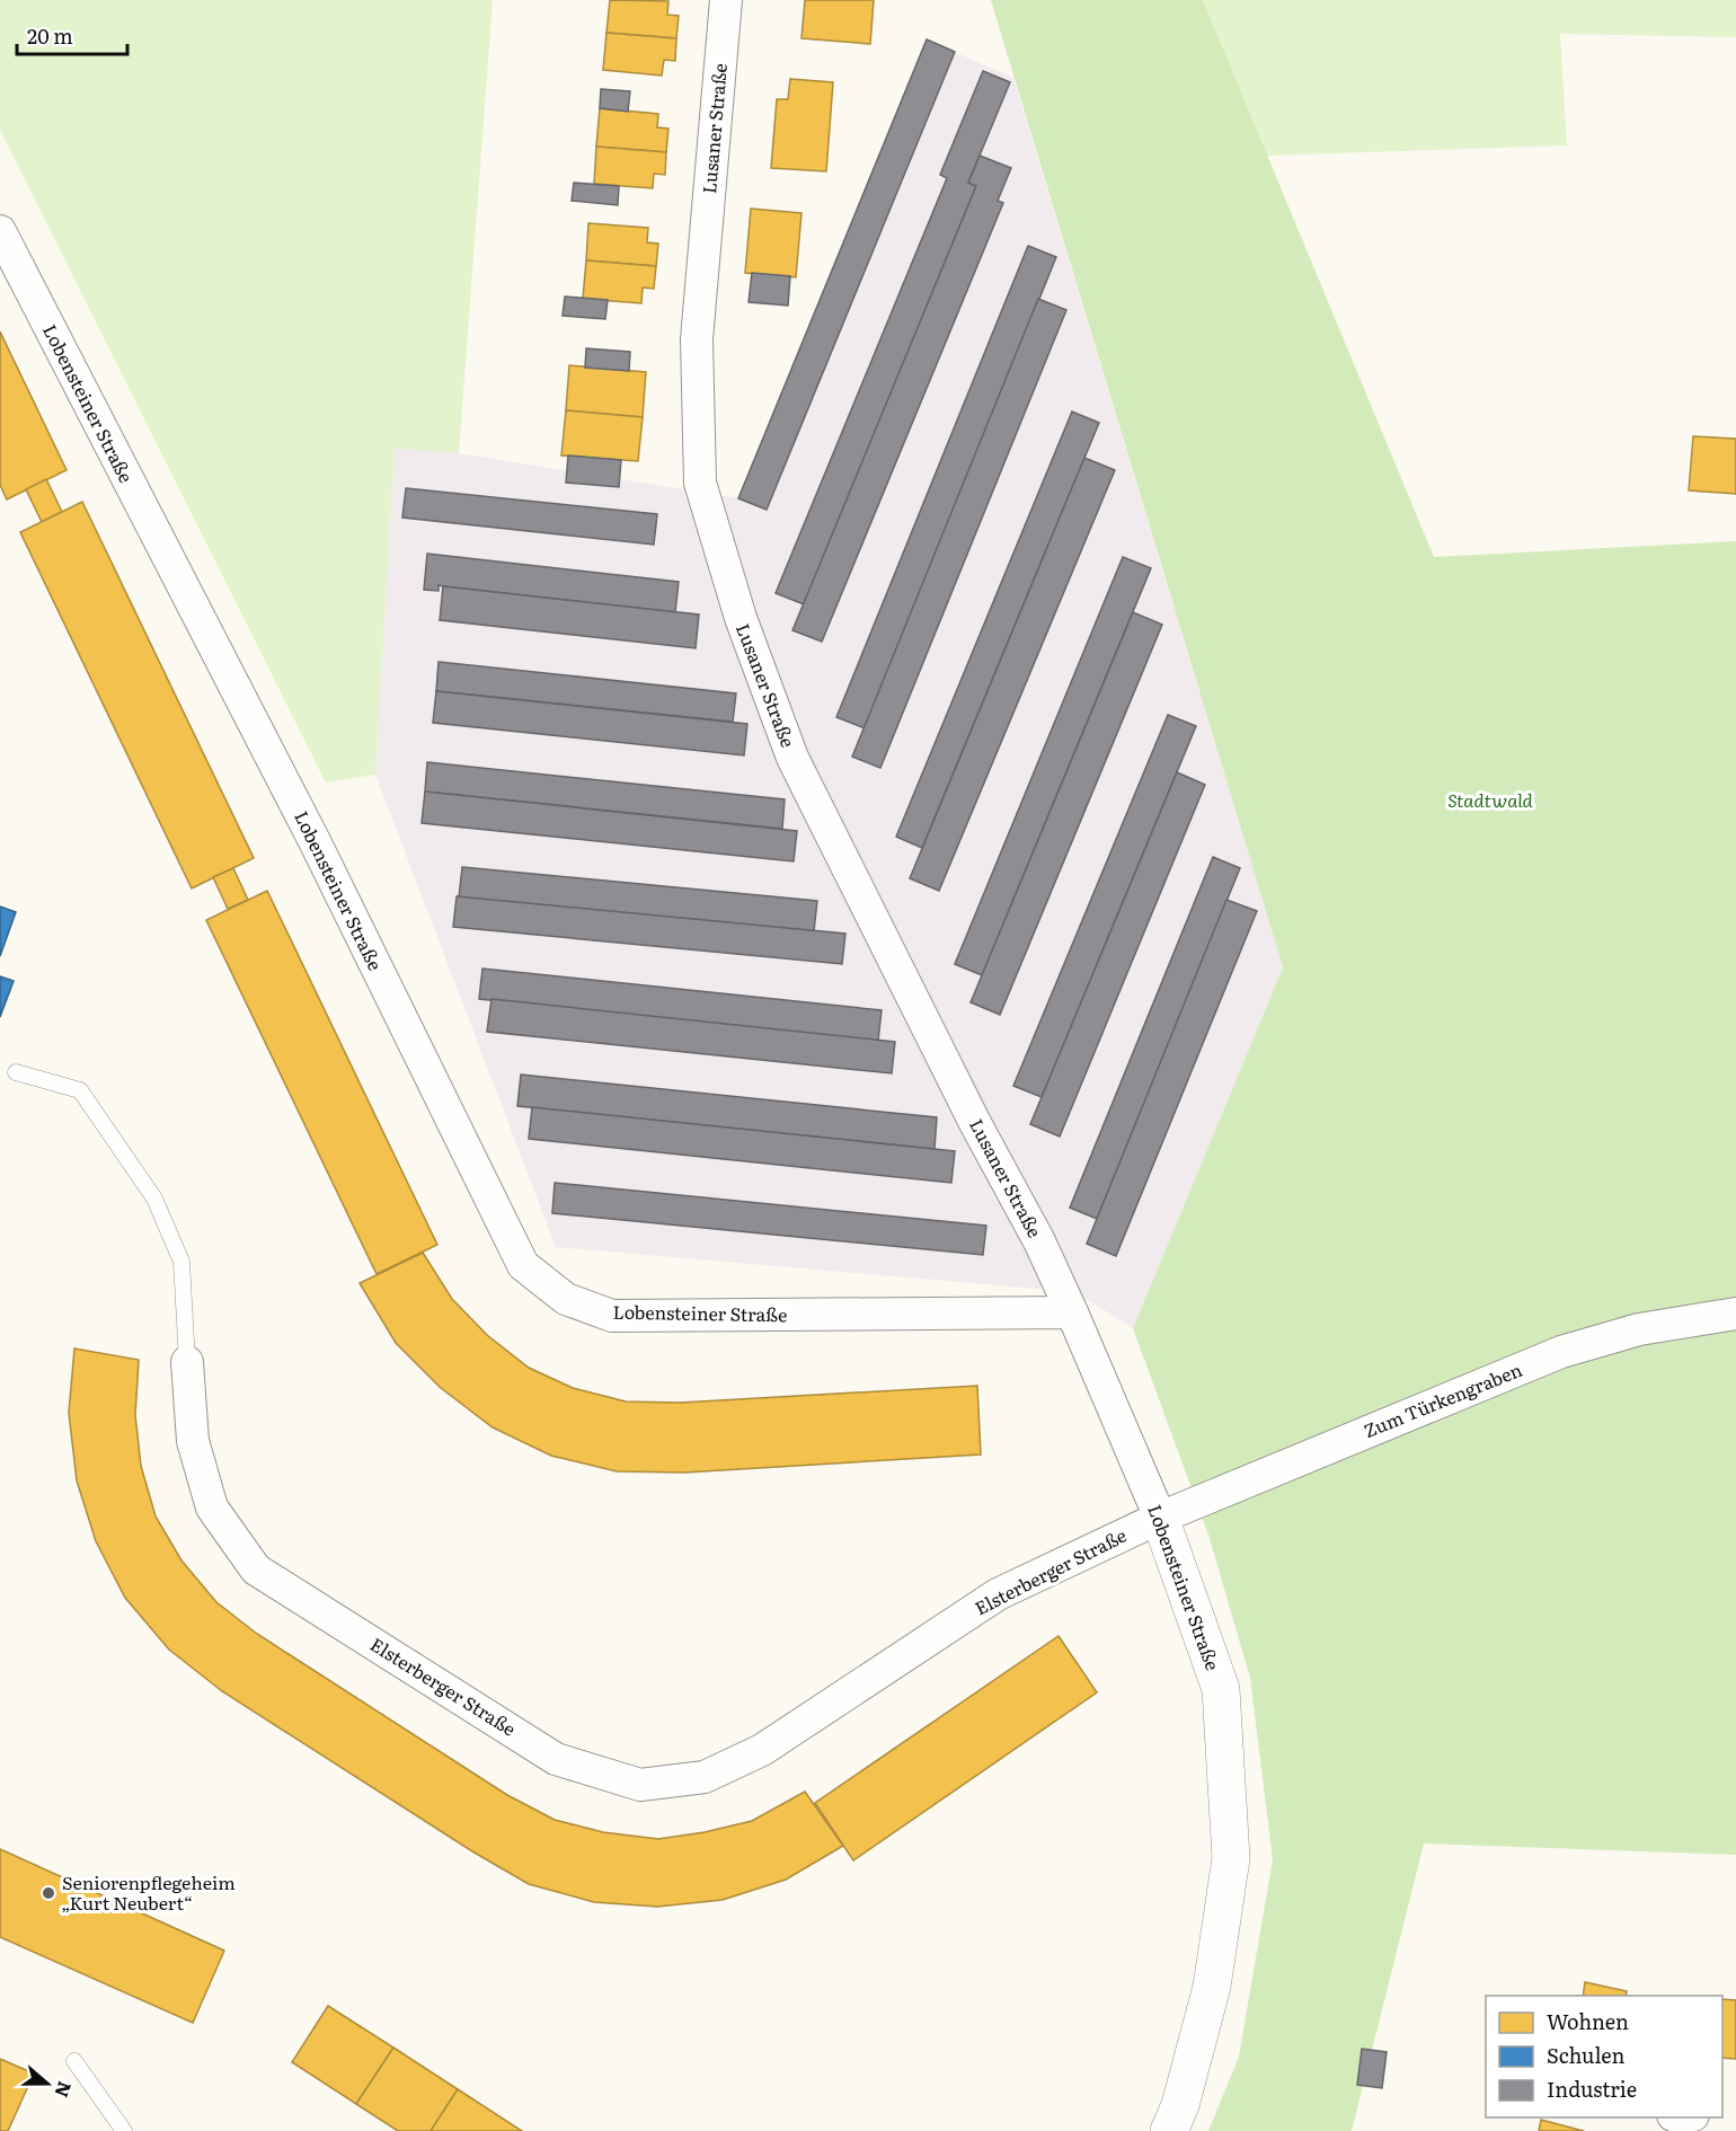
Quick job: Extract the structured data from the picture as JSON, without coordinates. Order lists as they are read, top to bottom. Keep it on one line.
{"streets":{"street":["Lusaner Straße","Lobensteiner Straße","Zum Türkengraben","Elsterberger Straße"]},"crossings":[["Lusaner Straße","Lobensteiner Straße"],["Lobensteiner Straße","Zum Türkengraben"],["Lobensteiner Straße","Elsterberger Straße"],["Zum Türkengraben","Elsterberger Straße"]],"parks":["Stadtwald"],"places":["Seniorenpflegeheim „Kurt Neubert“"],"legend":["Wohnen","Schulen","Industrie"],"scale_bar":"20 m","north":"right"}
